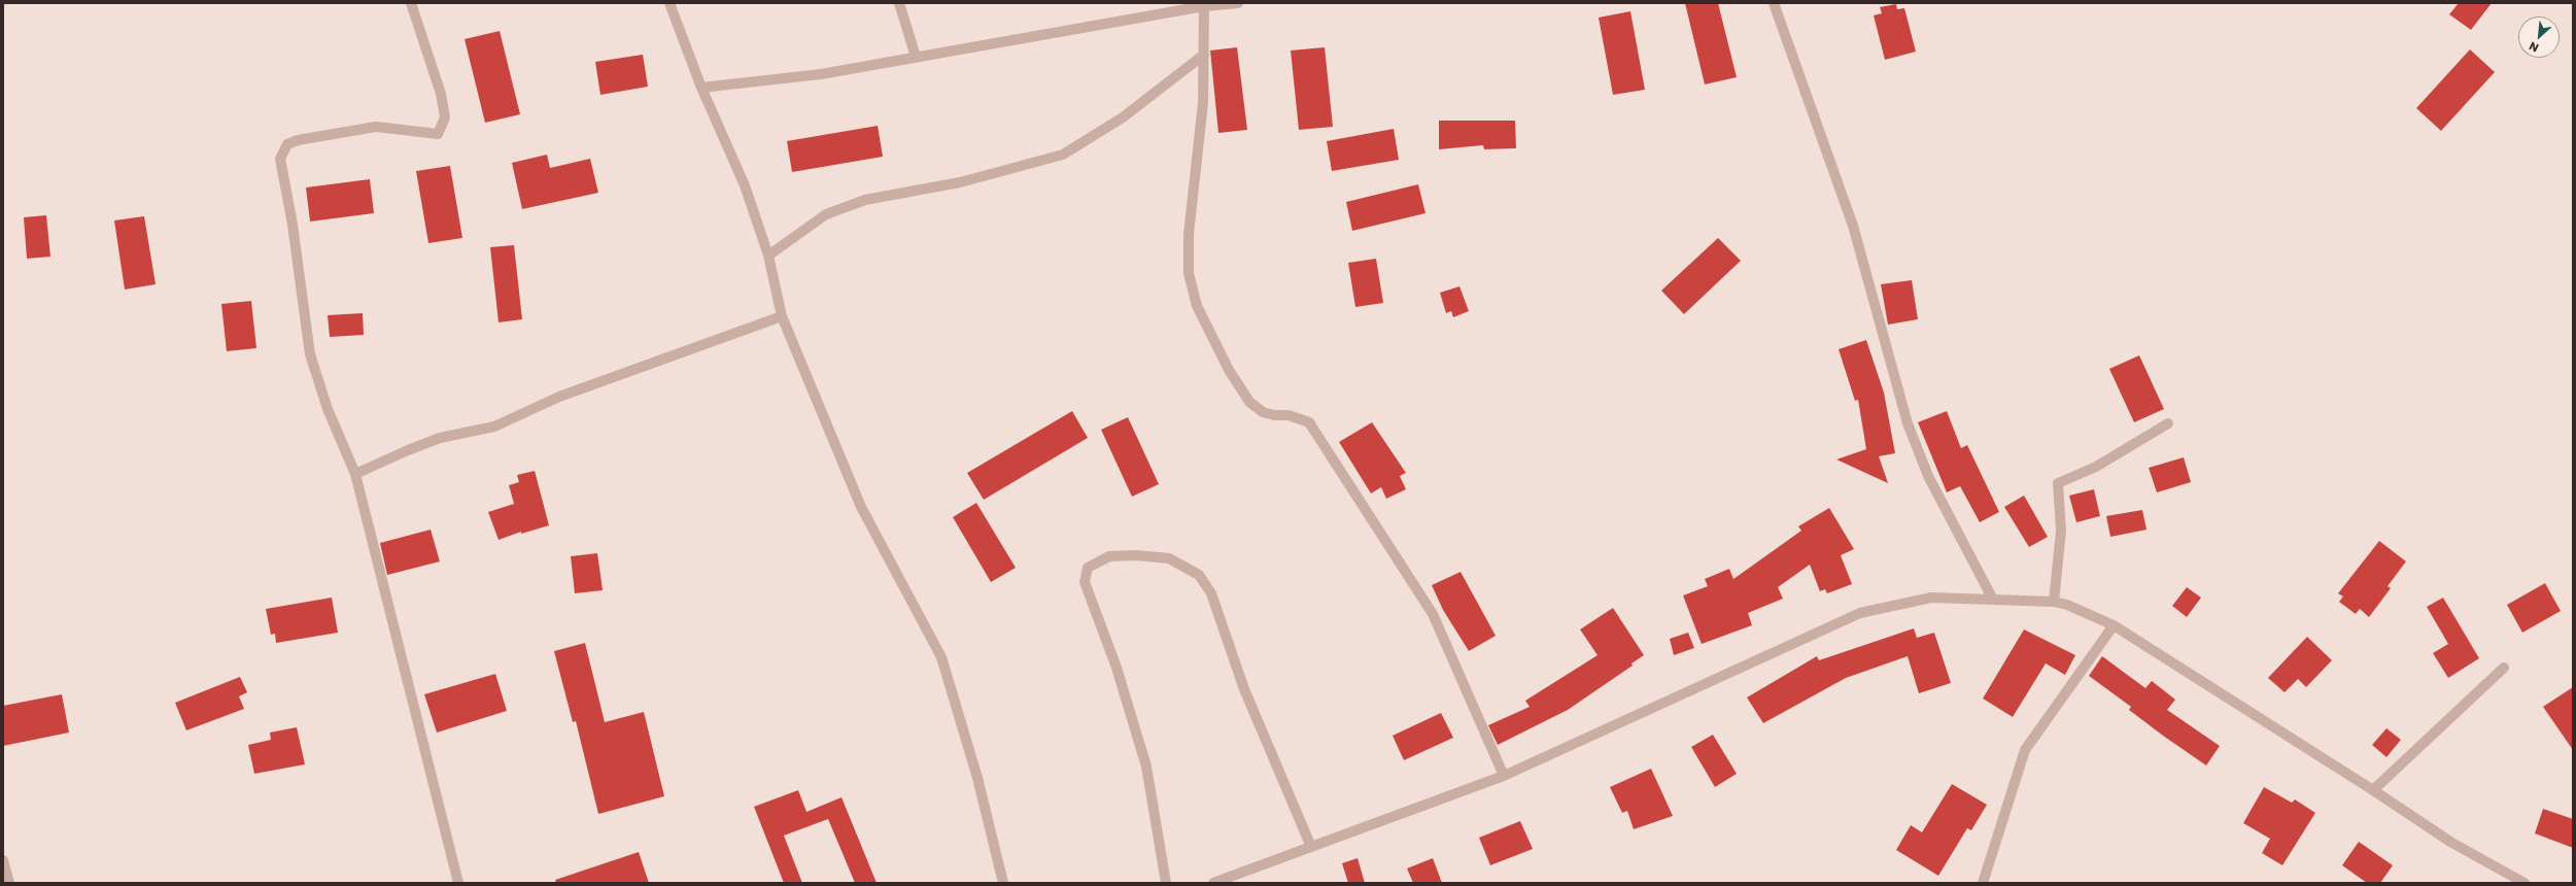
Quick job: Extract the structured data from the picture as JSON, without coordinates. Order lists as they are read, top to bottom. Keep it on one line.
{"north":"bottom left"}
